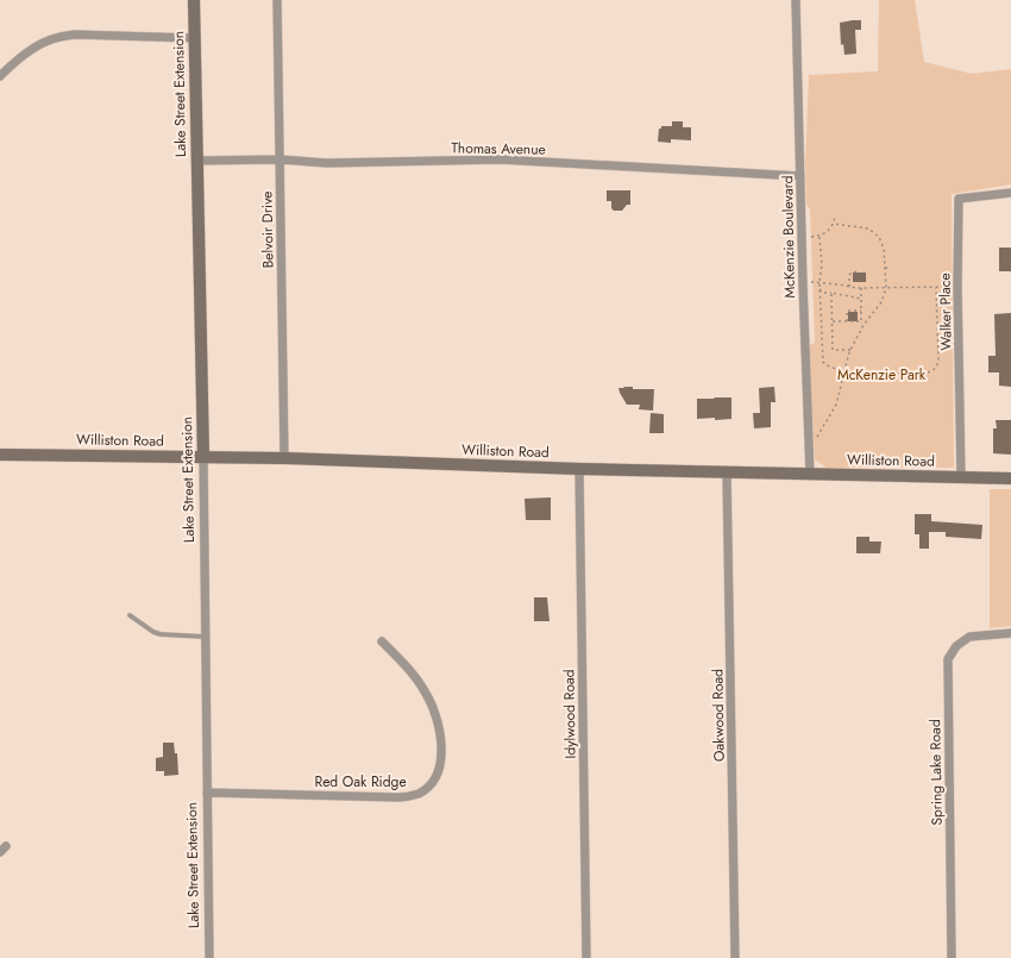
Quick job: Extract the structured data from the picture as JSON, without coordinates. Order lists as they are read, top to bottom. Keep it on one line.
{"streets":{"main road":["Lake Street Extension","Williston Road"],"street":["Thomas Avenue","Belvoir Drive","McKenzie Boulevard","Walker Place","Idylwood Road","Oakwood Road","Spring Lake Road","Red Oak Ridge"]},"crossings":[["Lake Street Extension","Thomas Avenue"],["Lake Street Extension","Williston Road"],["Lake Street Extension","Red Oak Ridge"],["Thomas Avenue","Belvoir Drive"],["Thomas Avenue","McKenzie Boulevard"],["Belvoir Drive","Williston Road"],["McKenzie Boulevard","Williston Road"],["Walker Place","Williston Road"],["Williston Road","Idylwood Road"],["Williston Road","Oakwood Road"]],"parks":["McKenzie Park"]}
